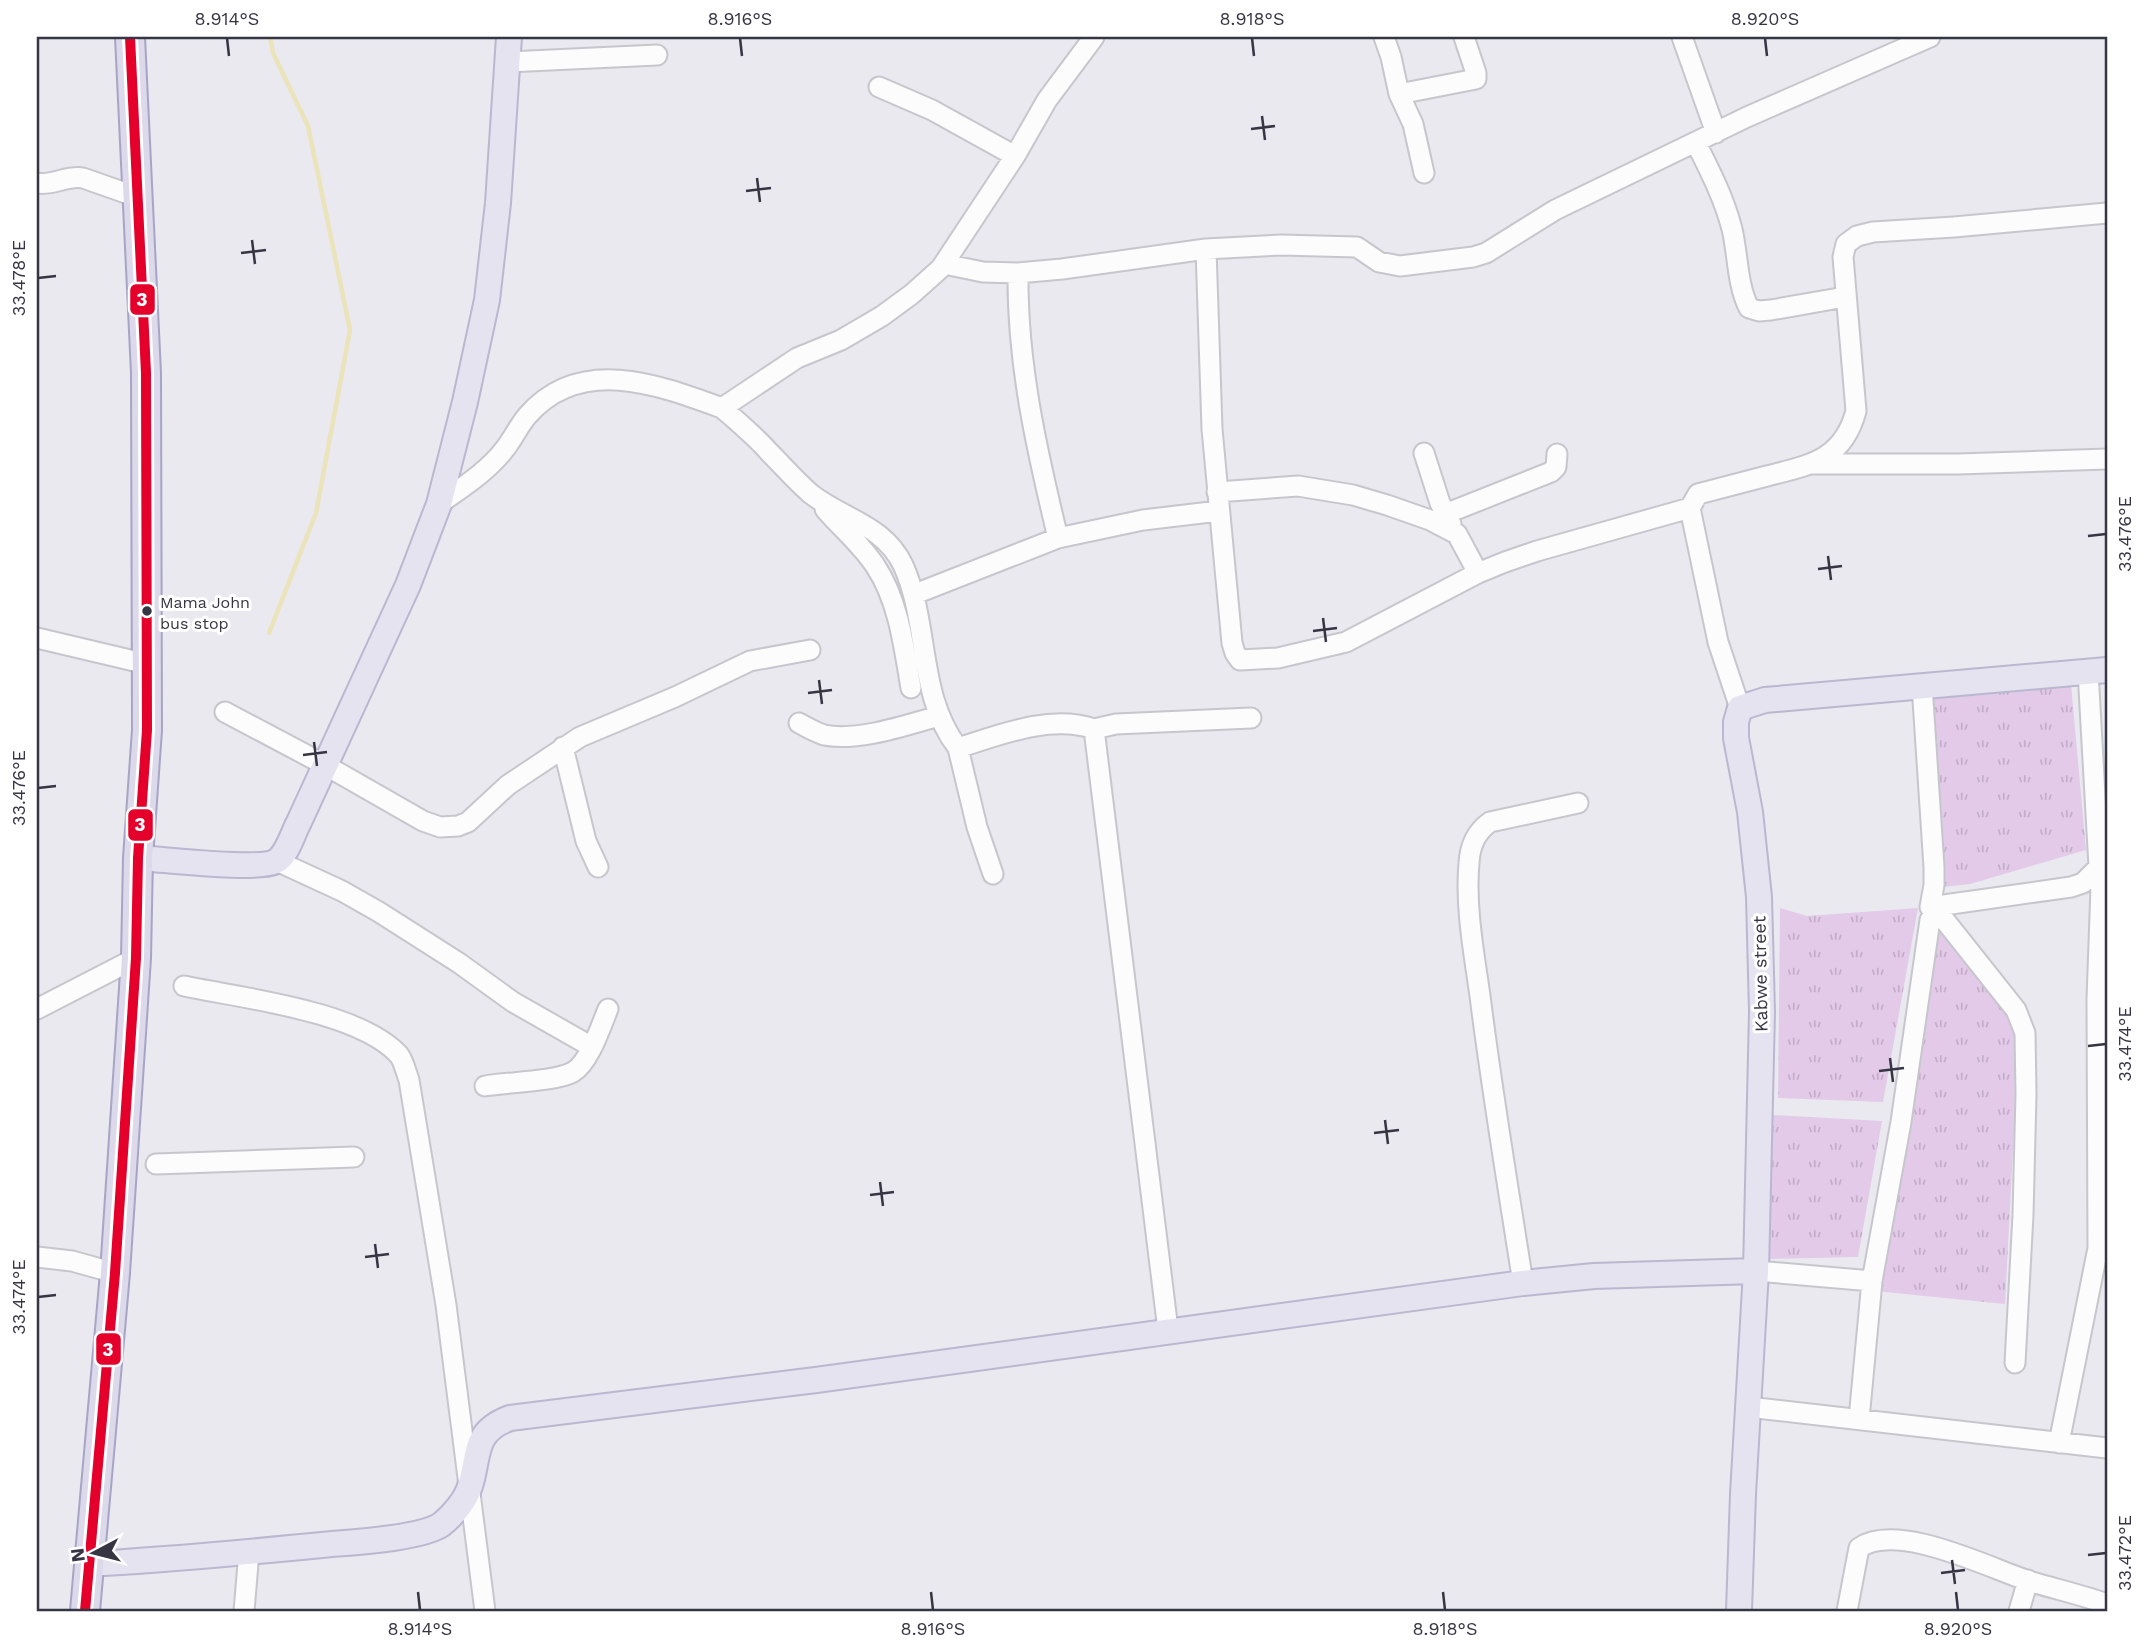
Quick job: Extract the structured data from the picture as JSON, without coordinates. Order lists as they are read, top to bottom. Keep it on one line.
{"streets":{"main road":["Kabwe street"]},"places":["Mama John bus stop"],"lines":["transit line 3"],"north":"left","coordinates":["8.914°S","8.916°S","8.918°S","8.920°S","33.478°E","33.476°E","33.474°E","33.472°E"]}
